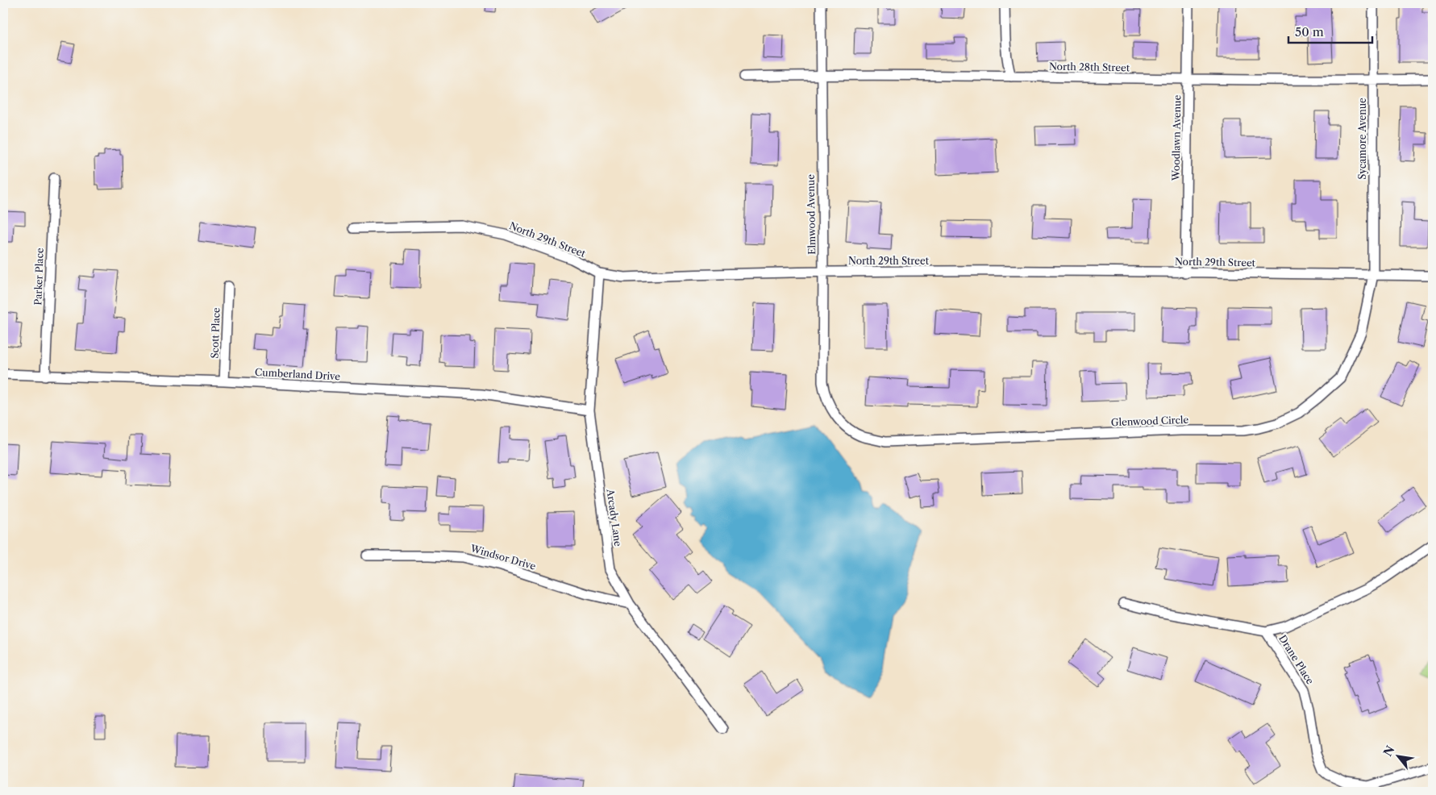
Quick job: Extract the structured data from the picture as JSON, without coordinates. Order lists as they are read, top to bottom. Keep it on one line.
{"streets":{"street":["North 28th Street","Woodlawn Avenue","Sycamore Avenue","Elmwood Avenue","North 29th Street","Parker Place","Scott Place","Cumberland Drive","Glenwood Circle","Arcady Lane","Windsor Drive","Drane Place"]},"crossings":[["North 28th Street","Woodlawn Avenue"],["North 28th Street","Sycamore Avenue"],["North 28th Street","Elmwood Avenue"],["Woodlawn Avenue","North 29th Street"],["Sycamore Avenue","North 29th Street"],["Sycamore Avenue","Glenwood Circle"],["Elmwood Avenue","North 29th Street"],["Elmwood Avenue","Glenwood Circle"],["North 29th Street","Glenwood Circle"],["North 29th Street","Arcady Lane"],["Parker Place","Cumberland Drive"],["Scott Place","Cumberland Drive"],["Cumberland Drive","Arcady Lane"],["Arcady Lane","Windsor Drive"]],"scale_bar":"50 m","north":"top left"}
